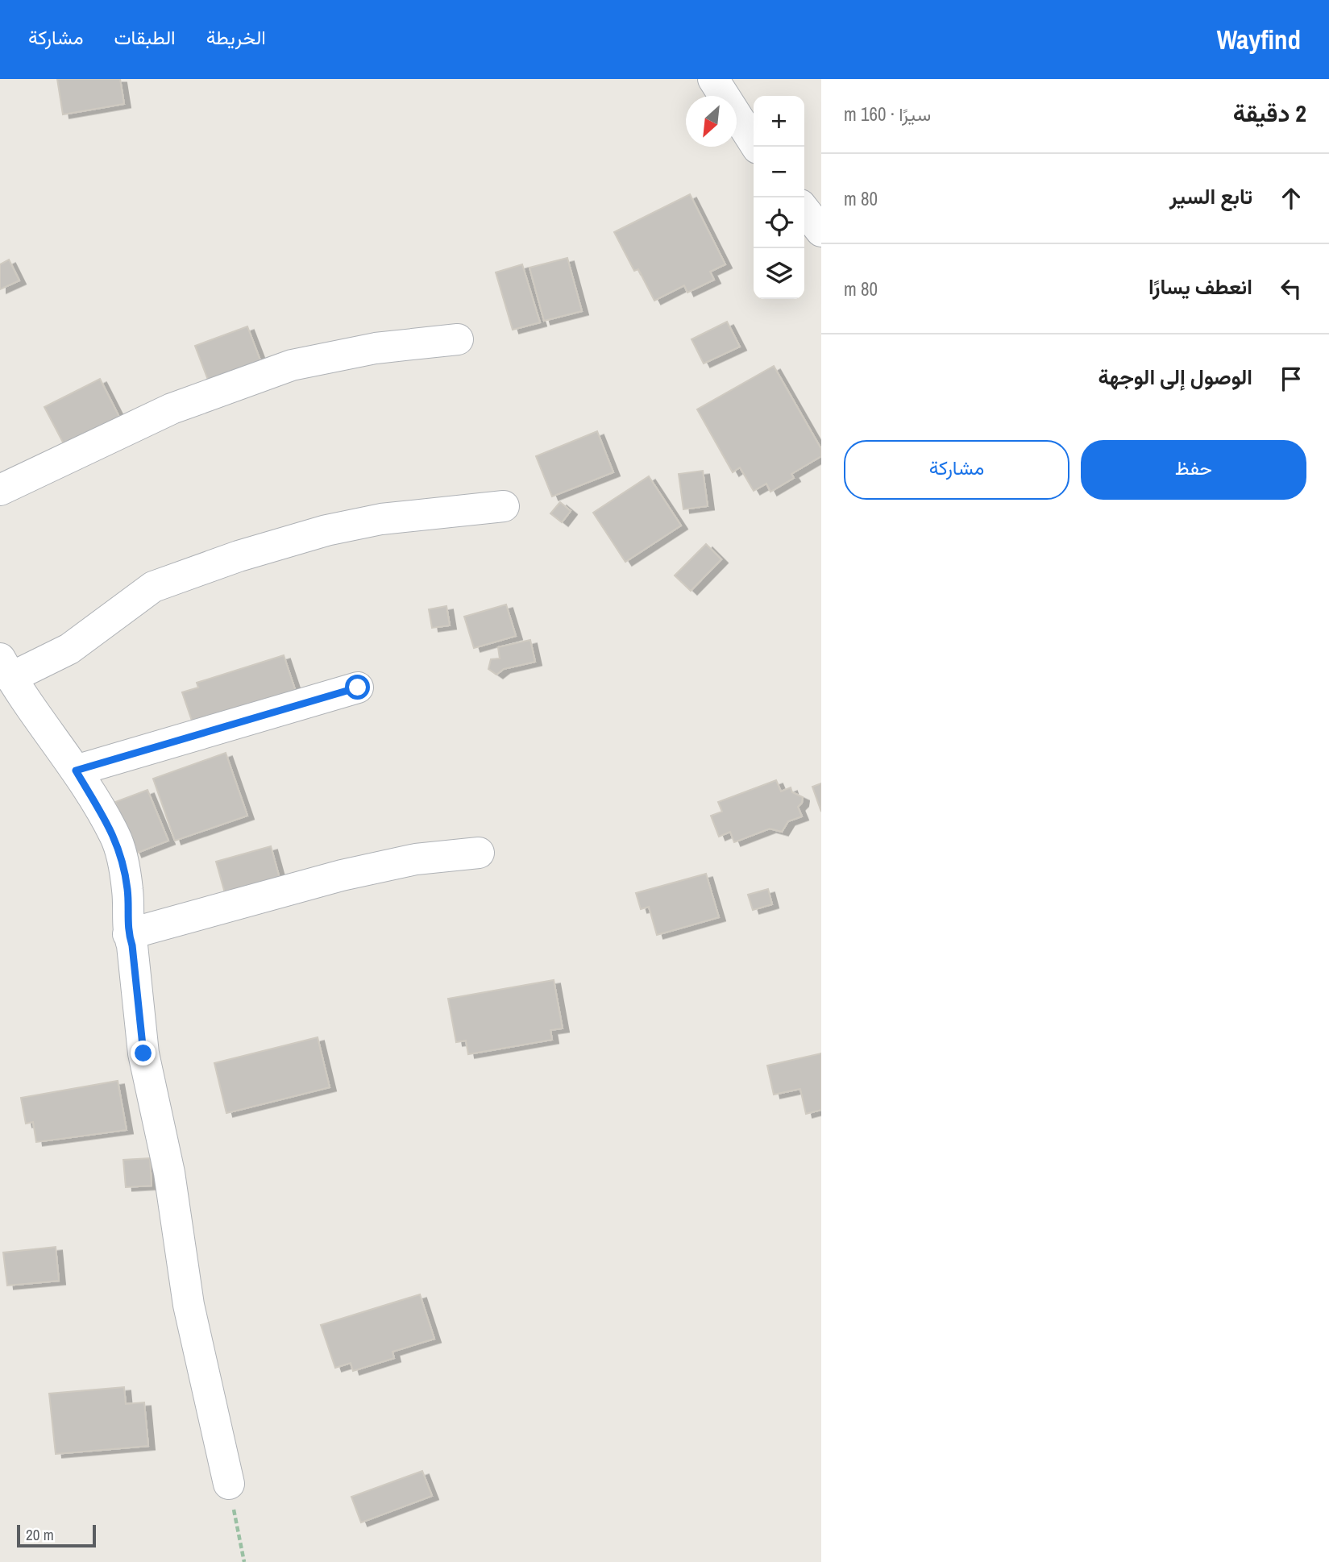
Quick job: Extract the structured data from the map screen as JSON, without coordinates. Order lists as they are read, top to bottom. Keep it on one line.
{"scale_bar":"20 m","north":"bottom left","page":{"header":"Wayfind","nav":["الخريطة","الطبقات","مشاركة"],"heading":["2 دقيقة","سيرًا · 160 m"],"map_buttons":["+","−"],"list":[["تابع السير","80 m"],["انعطف يسارًا","80 m"],"الوصول إلى الوجهة"],"buttons":["حفظ","مشاركة"],"scale":"20 m"}}
